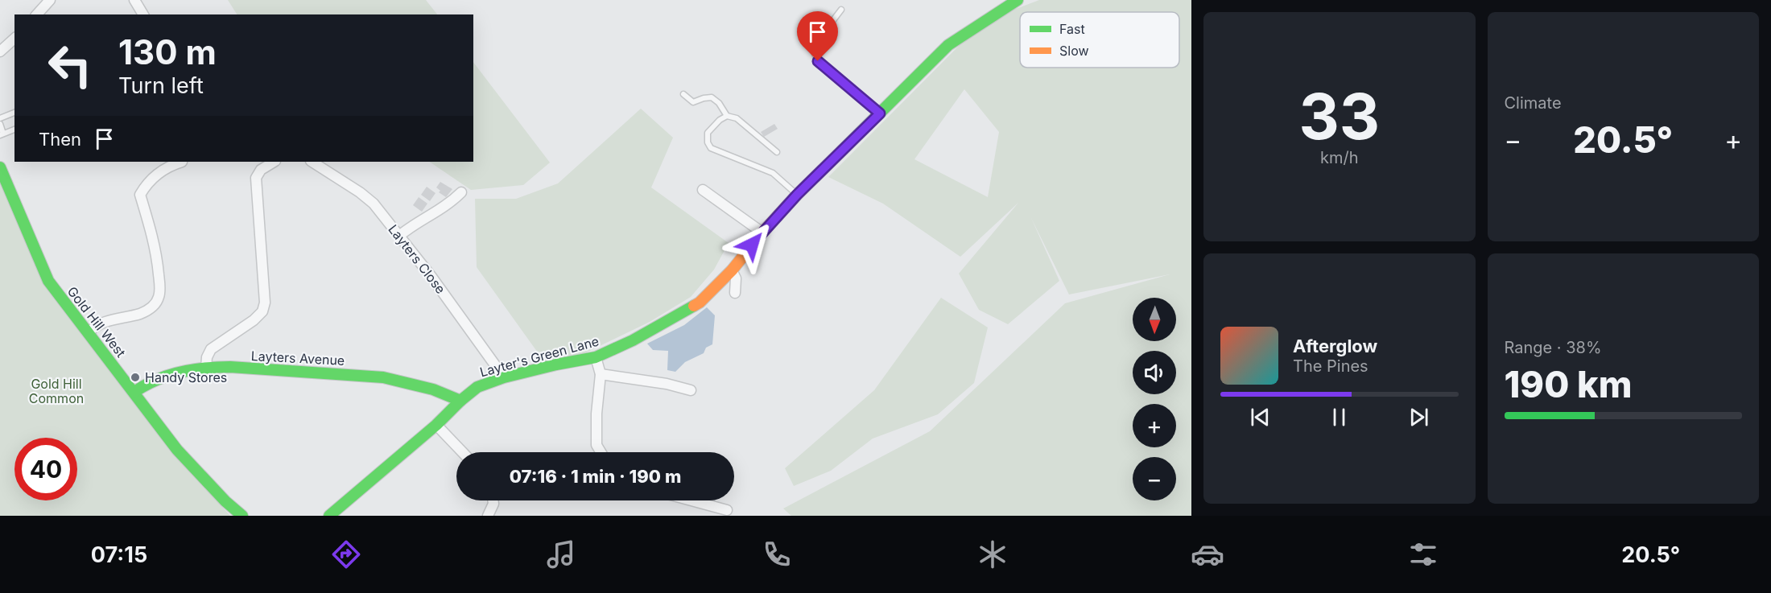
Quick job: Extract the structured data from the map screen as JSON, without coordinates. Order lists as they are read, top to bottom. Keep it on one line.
{"streets":{"street":["Layters Close","Gold Hill West","Layter's Green Lane","Layters Avenue"]},"crossings":[["Layters Close","Layter's Green Lane"],["Gold Hill West","Layters Avenue"],["Layter's Green Lane","Layters Avenue"]],"parks":["Gold Hill Common"],"places":["Handy Stores"],"legend":["Fast","Slow"],"north":"bottom","page":{"tile":[["33","km/h"],"Climate",["Range · 38%","190 km"]],"turn":["130 m","Turn left"],"then":"Then","heat":["−","20.5°","+"],"map_buttons":["+","−"],"song":["Afterglow","The Pines"],"limit":"40","trip":"07:16 · 1 min · 190 m","tabs":["07:15","20.5°"]}}
